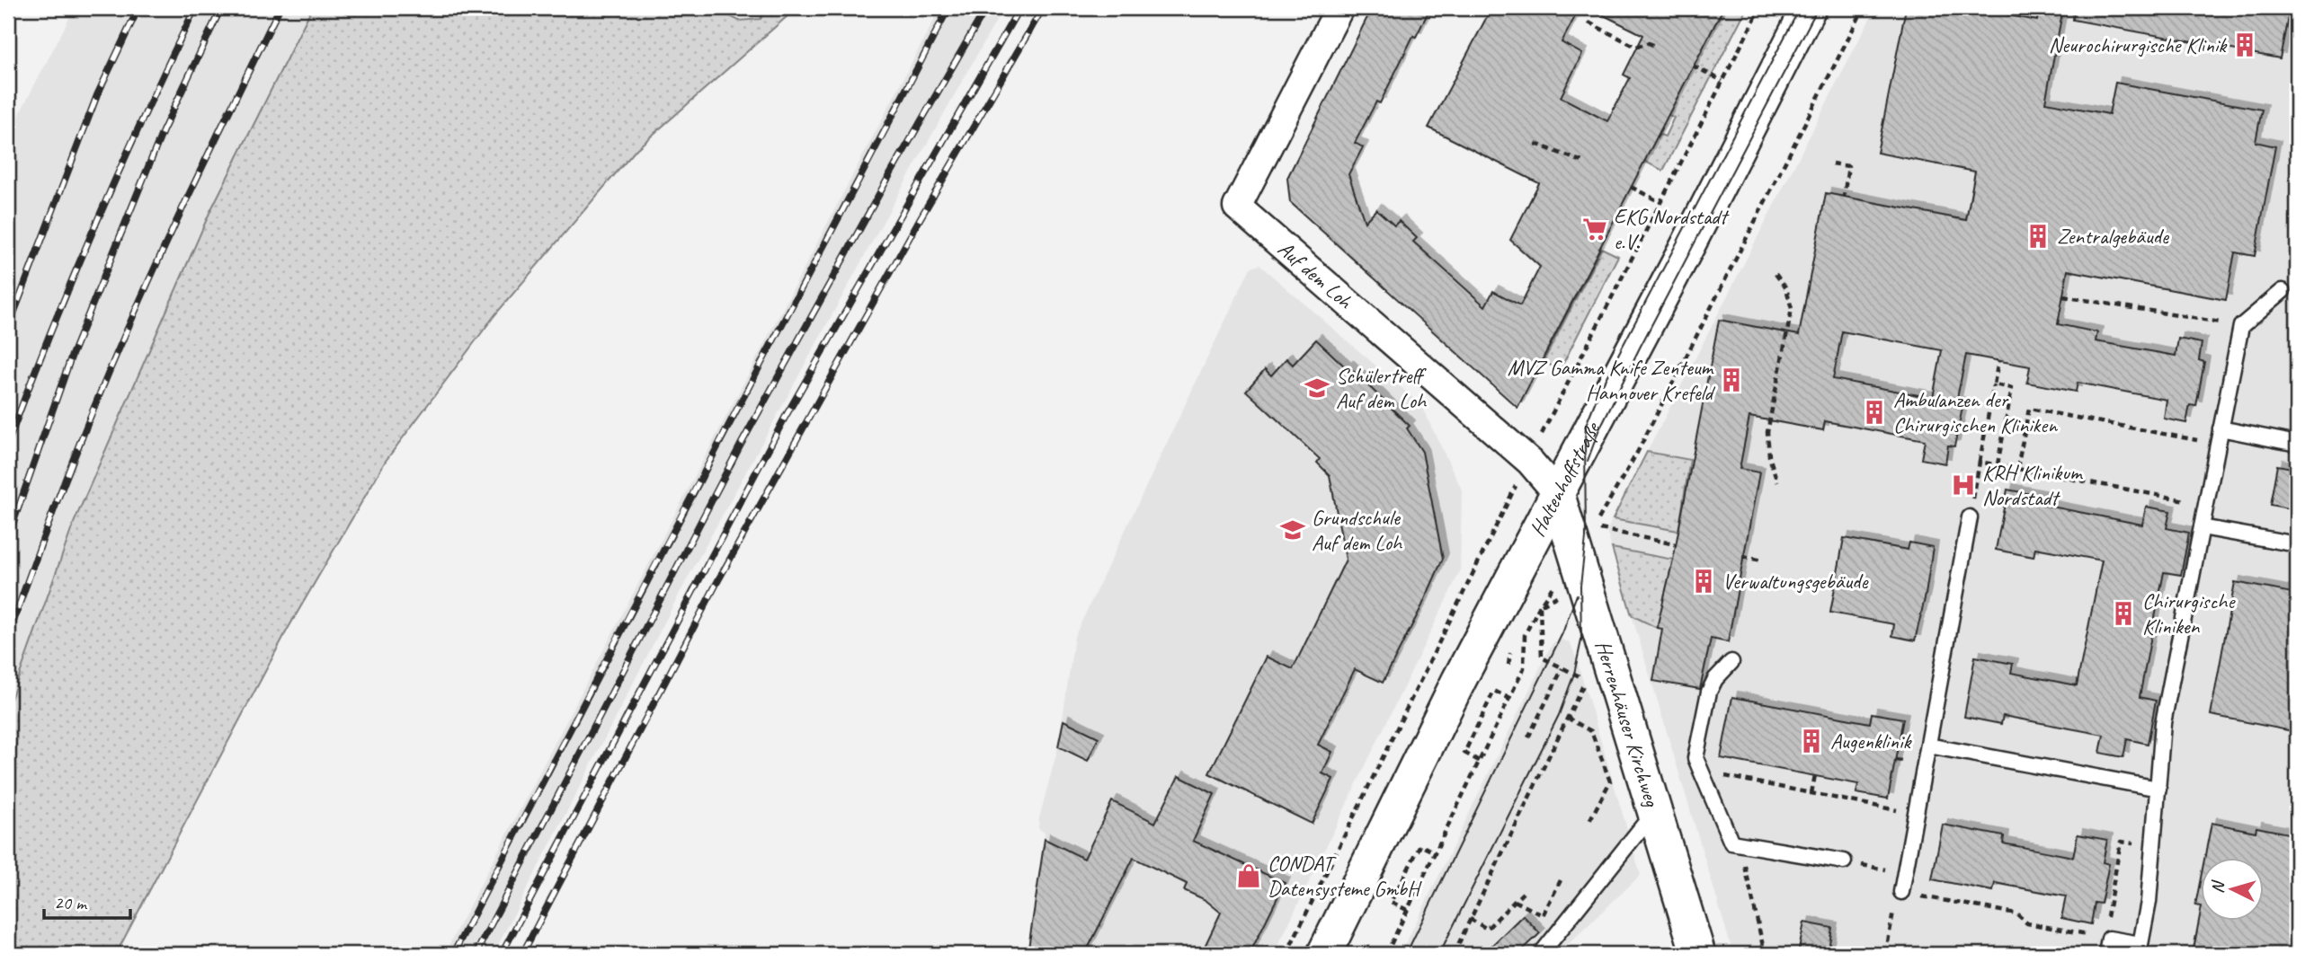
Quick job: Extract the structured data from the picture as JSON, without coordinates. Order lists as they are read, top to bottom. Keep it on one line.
{"streets":{"street":["Auf dem Loh","Haltenhoffstraße","Herrenhäuser Kirchweg"]},"crossings":[["Auf dem Loh","Haltenhoffstraße"],["Auf dem Loh","Herrenhäuser Kirchweg"],["Haltenhoffstraße","Herrenhäuser Kirchweg"]],"places":{"building":["Neurochirurgische Klinik","Zentralgebäude","MVZ Gamma Knife Zenteum Hannover Krefeld","Ambulanzen der Chirurgischen Kliniken","Verwaltungsgebäude","Chirurgische Kliniken","Augenklinik"],"supermarket":["EKG Nordstadt e.V."],"school or university":["Schülertreff Auf dem Loh","Grundschule Auf dem Loh"],"hospital":["KRH Klinikum Nordstadt"],"shop":["CONDAT Datensysteme GmbH"]},"scale_bar":"20 m","north":"left"}
